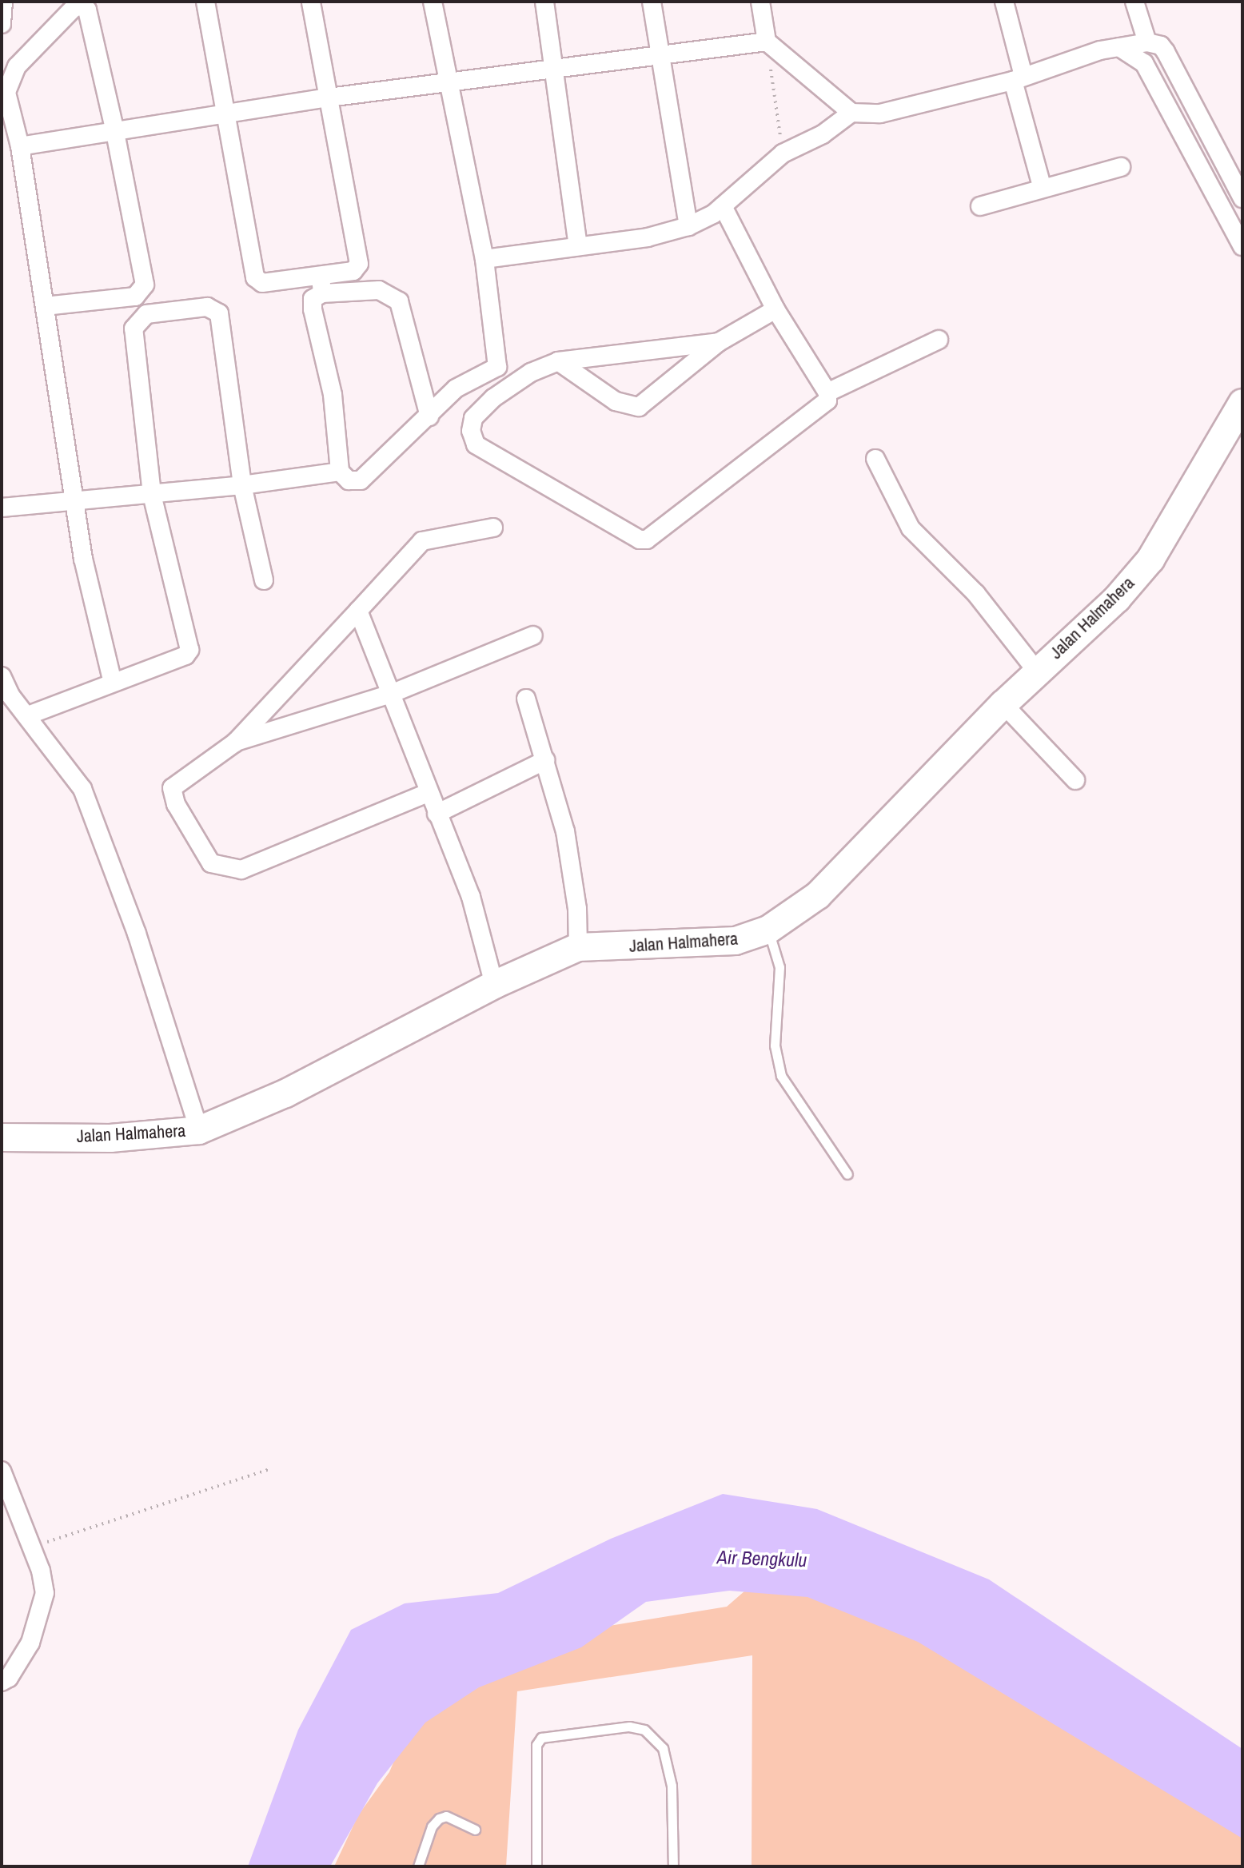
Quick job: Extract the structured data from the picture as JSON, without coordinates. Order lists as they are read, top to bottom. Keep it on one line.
{"streets":{"main road":["Jalan Halmahera"]},"water":["Air Bengkulu"]}
